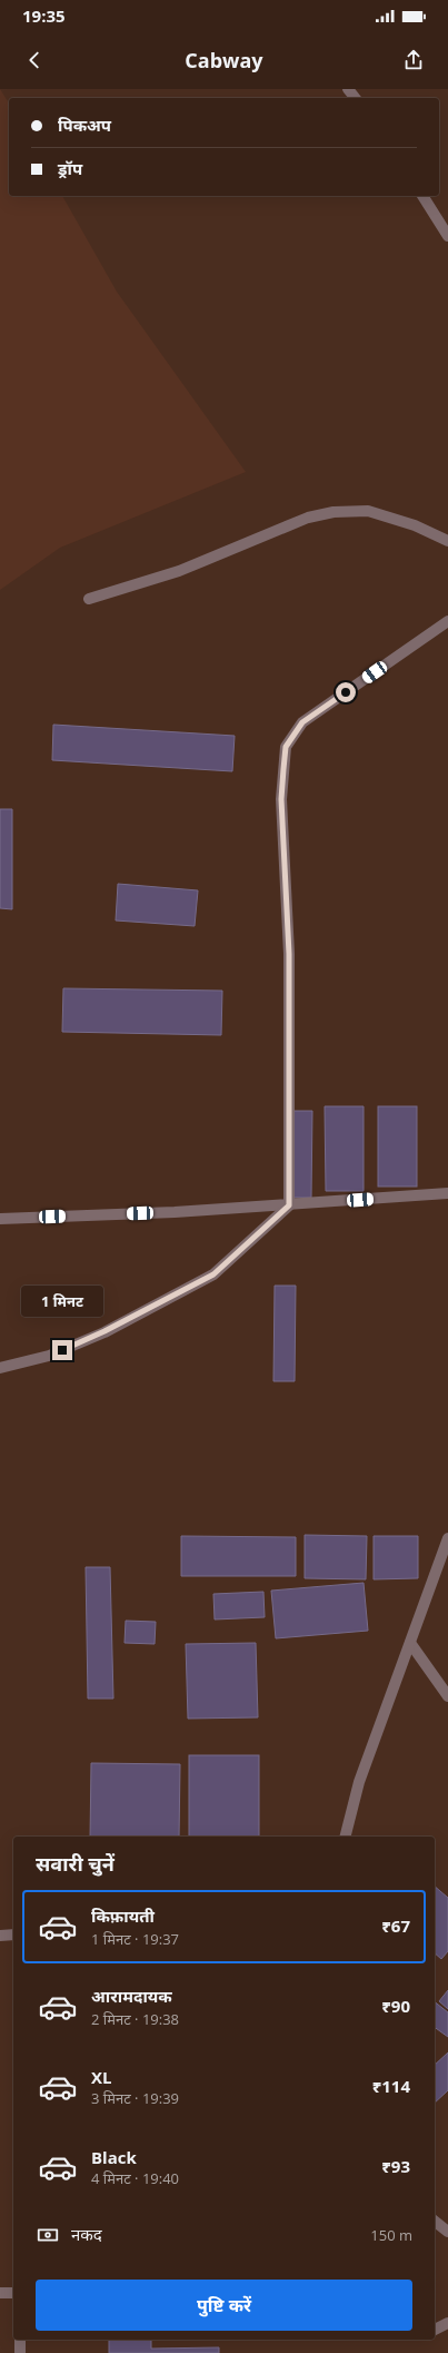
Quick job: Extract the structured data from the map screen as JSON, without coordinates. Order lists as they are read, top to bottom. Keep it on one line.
{"page":{"status":"19:35","header":"Cabway","banner":["पिकअप","ड्रॉप"],"bubble":"1 मिनट","heading":"सवारी चुनें","list":[{"name":"किफ़ायती","note":"1 मिनट · 19:37","value":"₹67"},{"name":"आरामदायक","note":"2 मिनट · 19:38","value":"₹90"},{"name":"XL","note":"3 मिनट · 19:39","value":"₹114"},{"name":"Black","note":"4 मिनट · 19:40","value":"₹93"}],"pay":["नकद","150 m"],"buttons":"पुष्टि करें"}}
